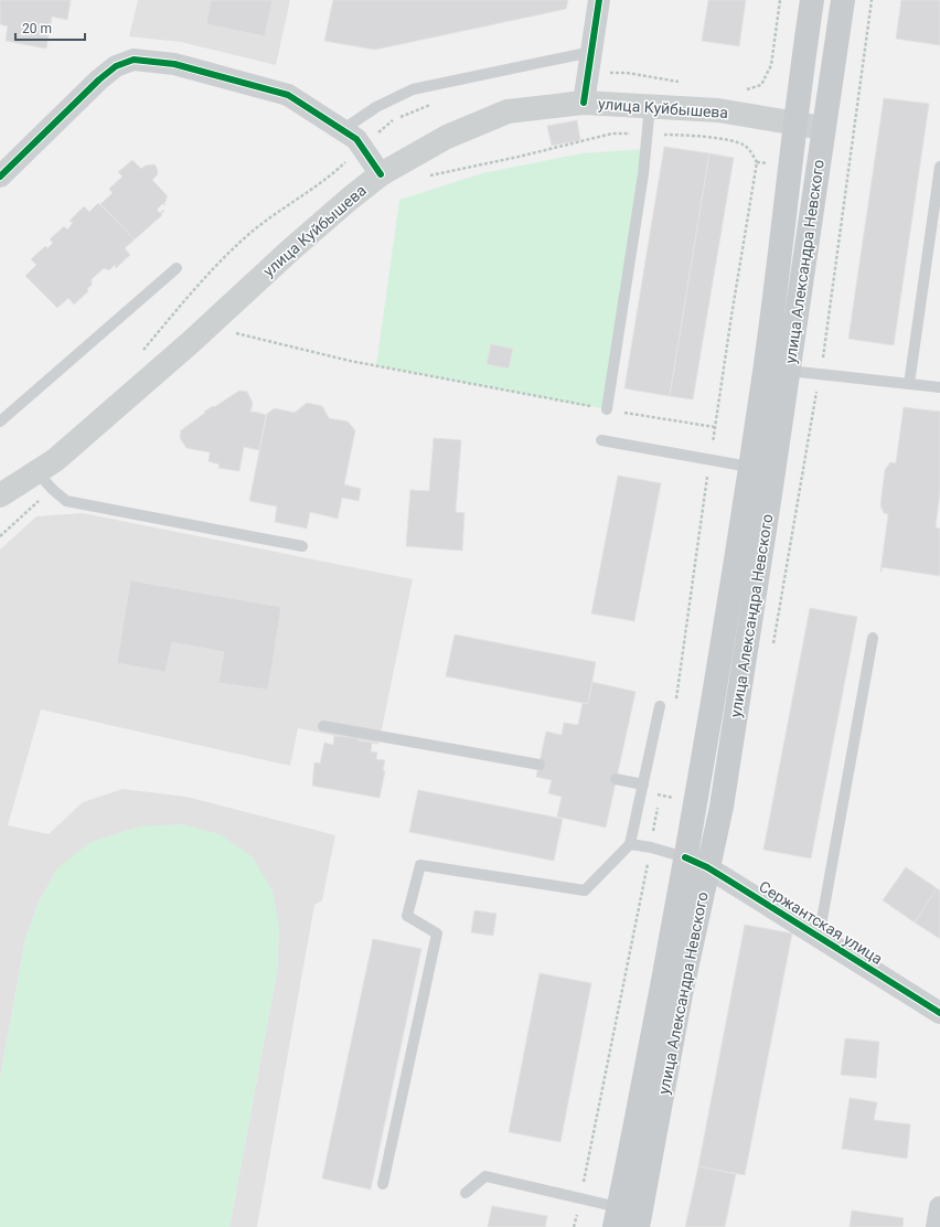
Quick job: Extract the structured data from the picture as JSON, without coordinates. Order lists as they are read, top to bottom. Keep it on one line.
{"streets":{"main road":["улица Куйбышева","улица Александра Невского"],"street":["Сержантская улица"]},"crossings":[["улица Куйбышева","улица Александра Невского"],["улица Александра Невского","Сержантская улица"]],"scale_bar":"20 m"}
